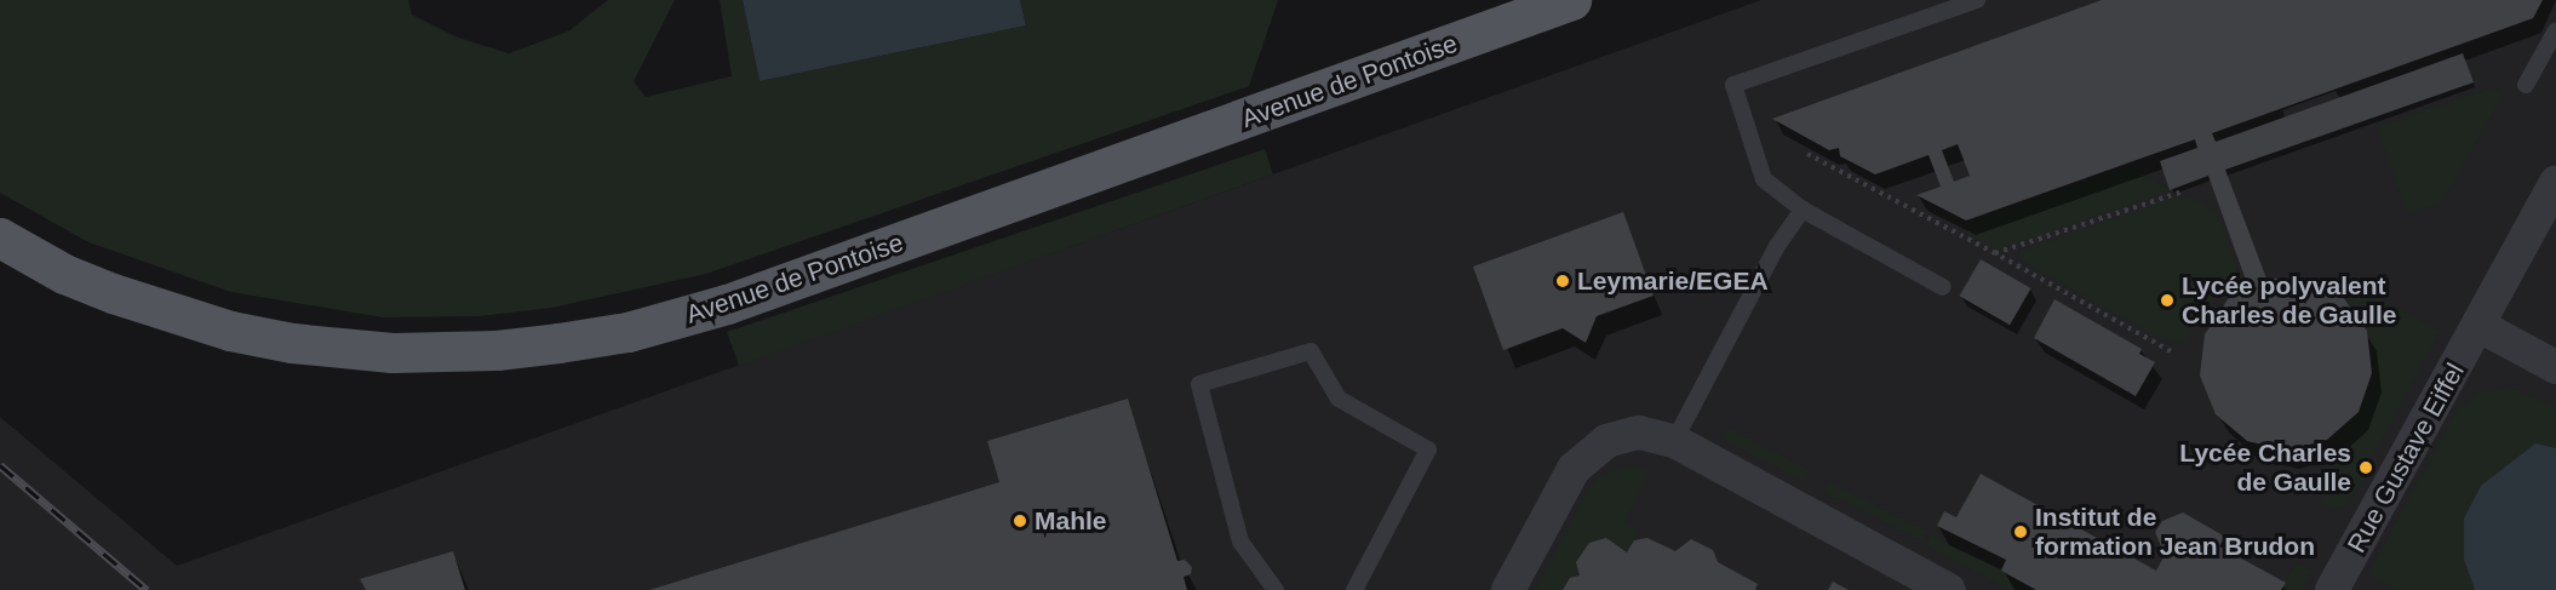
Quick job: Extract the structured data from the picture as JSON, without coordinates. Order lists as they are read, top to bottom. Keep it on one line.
{"streets":{"main road":["Avenue de Pontoise"],"street":["Rue Gustave Eiffel"]},"places":["Leymarie/EGEA","Lycée polyvalent Charles de Gaulle","Lycée Charles de Gaulle","Mahle","Institut de formation Jean Brudon"]}
